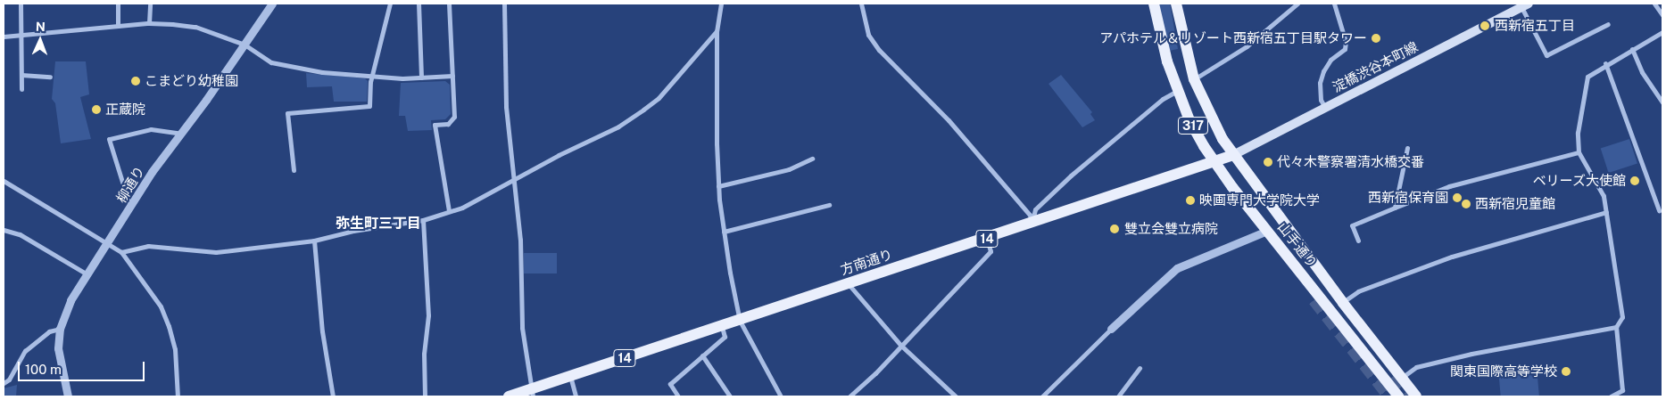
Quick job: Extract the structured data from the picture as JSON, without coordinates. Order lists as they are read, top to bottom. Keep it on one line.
{"streets":{"main road":["淀橋渋谷本町線","317","14","山手通り","方南通り"],"street":["柳通り"]},"crossings":[["淀橋渋谷本町線","山手通り"],["淀橋渋谷本町線","方南通り"],["山手通り","方南通り"]],"districts":["弥生町三丁目"],"places":["西新宿五丁目","アパホテル＆リゾート西新宿五丁目駅タワー","こまどり幼稚園","正蔵院","代々木警察署清水橋交番","ベリーズ大使館","西新宿保育園","映画専門大学院大学","西新宿児童館","雙立会雙立病院","関東国際高等学校"],"scale_bar":"100 m","north":"top"}
